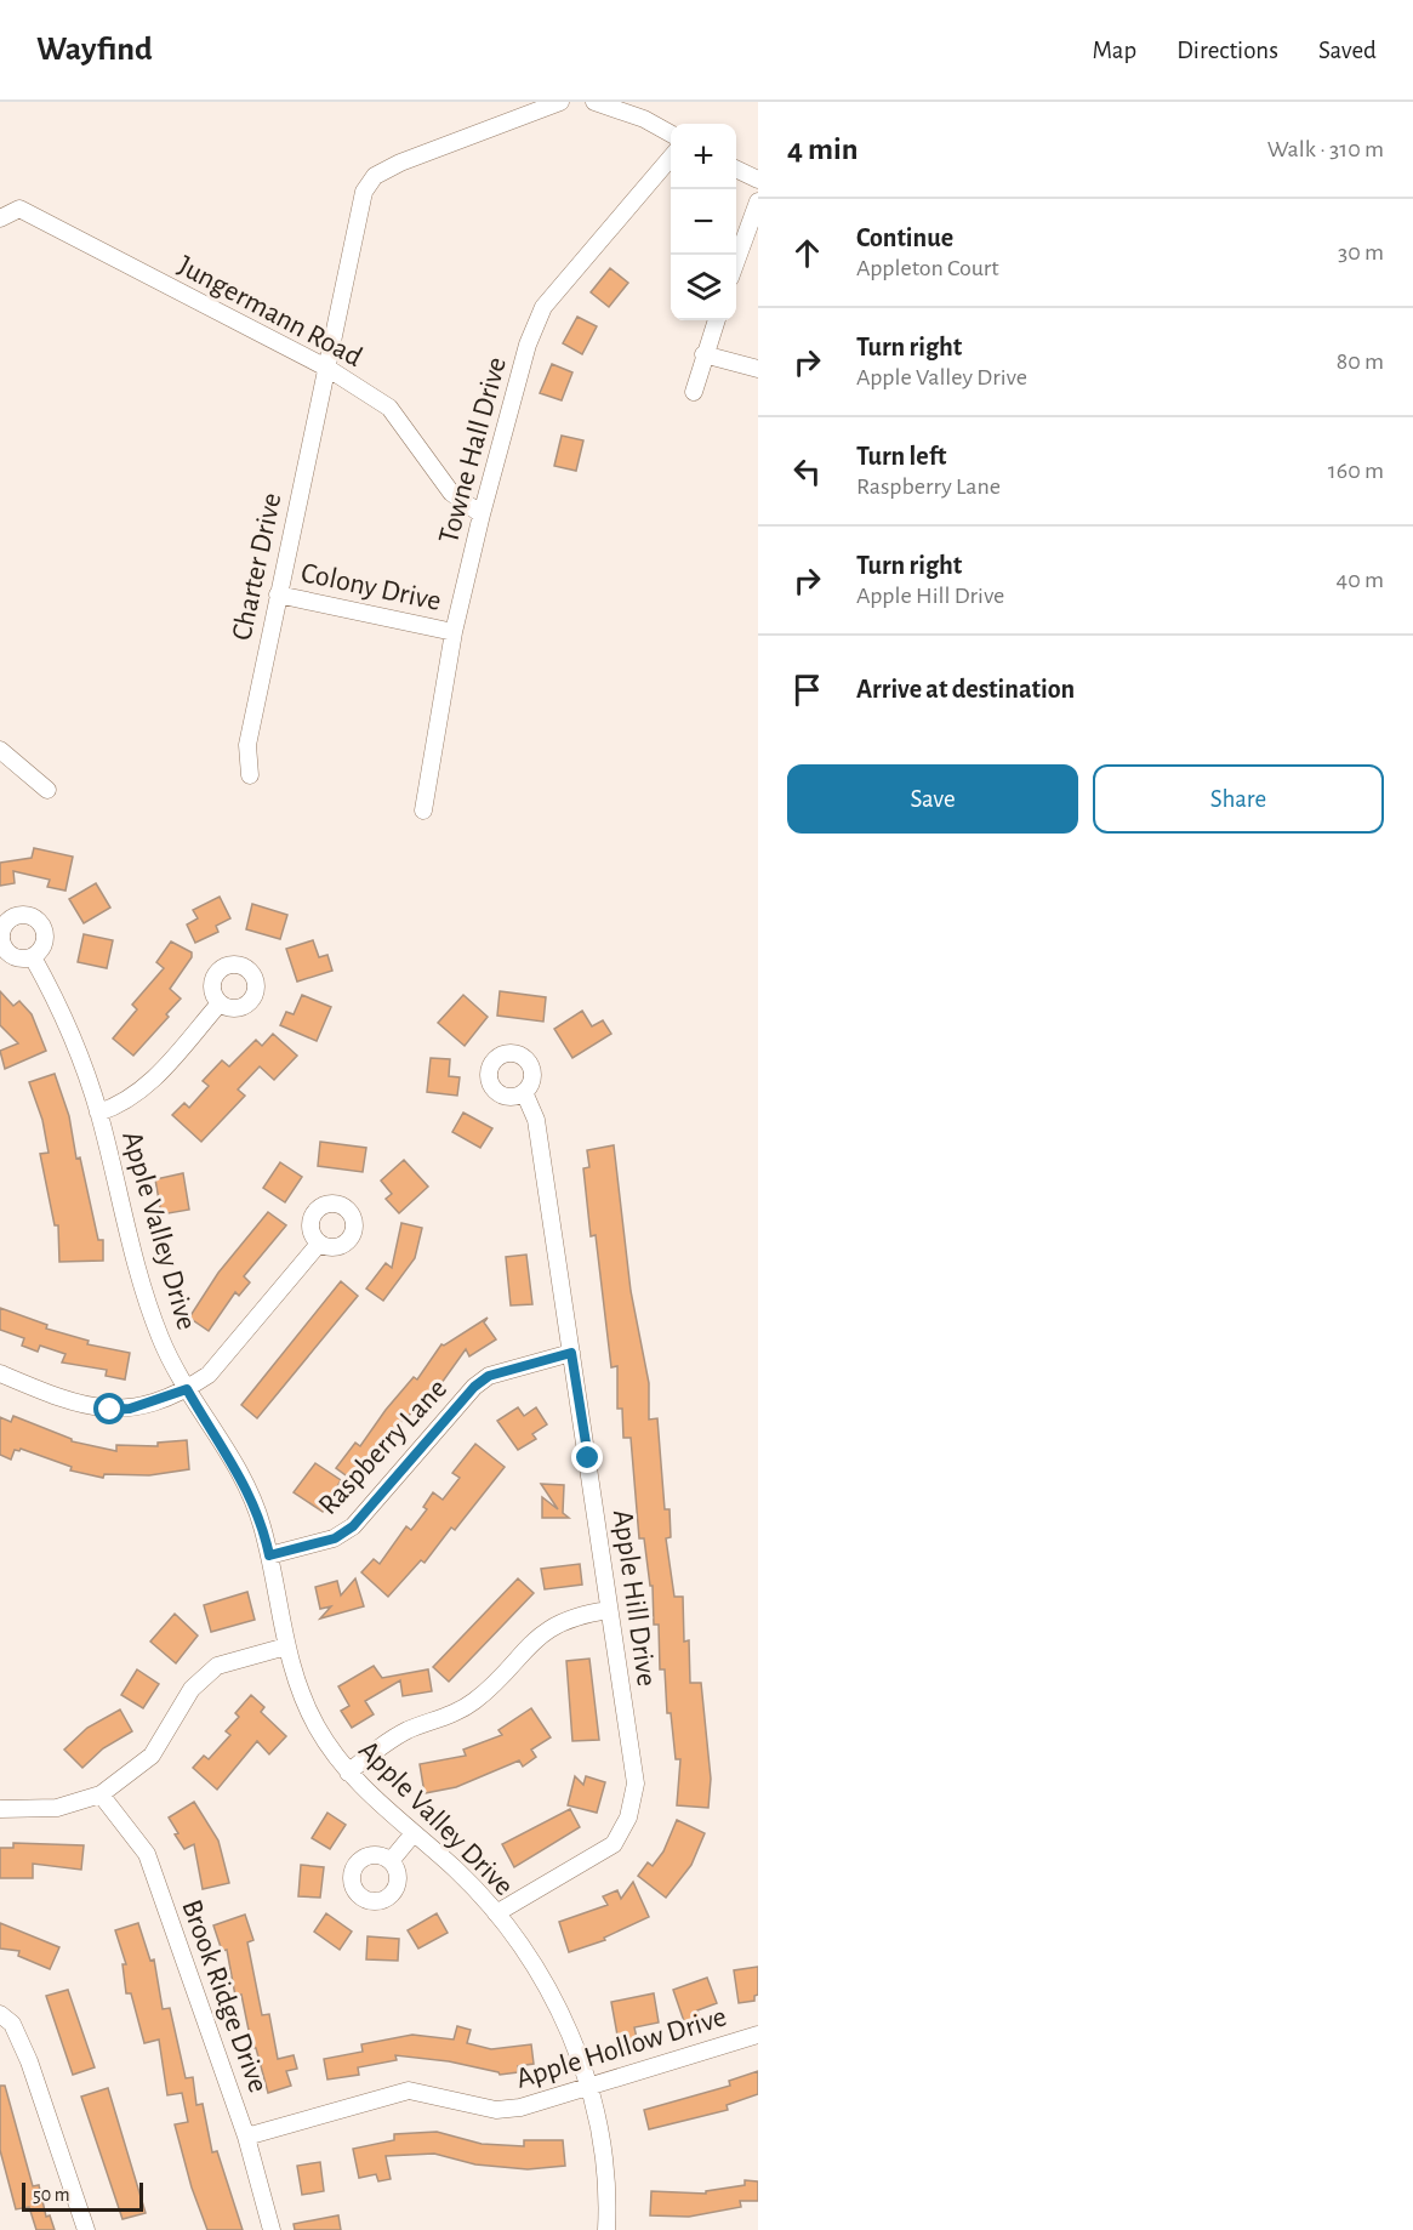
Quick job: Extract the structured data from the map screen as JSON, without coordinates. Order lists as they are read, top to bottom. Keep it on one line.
{"streets":{"street":["Jungermann Road","Towne Hall Drive","Charter Drive","Colony Drive","Apple Valley Drive","Raspberry Lane","Apple Hill Drive","Brook Ridge Drive","Apple Hollow Drive"]},"crossings":[["Jungermann Road","Towne Hall Drive"],["Jungermann Road","Charter Drive"],["Towne Hall Drive","Colony Drive"],["Charter Drive","Colony Drive"],["Apple Valley Drive","Raspberry Lane"],["Apple Valley Drive","Apple Hill Drive"],["Apple Valley Drive","Apple Hollow Drive"],["Raspberry Lane","Apple Hill Drive"],["Brook Ridge Drive","Apple Hollow Drive"]],"scale_bar":"50 m","page":{"header":"Wayfind","nav":["Map","Directions","Saved"],"heading":["4 min","Walk · 310 m"],"map_buttons":["+","−"],"list":[["Continue","Appleton Court","30 m"],["Turn right","Apple Valley Drive","80 m"],["Turn left","Raspberry Lane","160 m"],["Turn right","Apple Hill Drive","40 m"],"Arrive at destination"],"buttons":["Save","Share"],"scale":"50 m"}}
